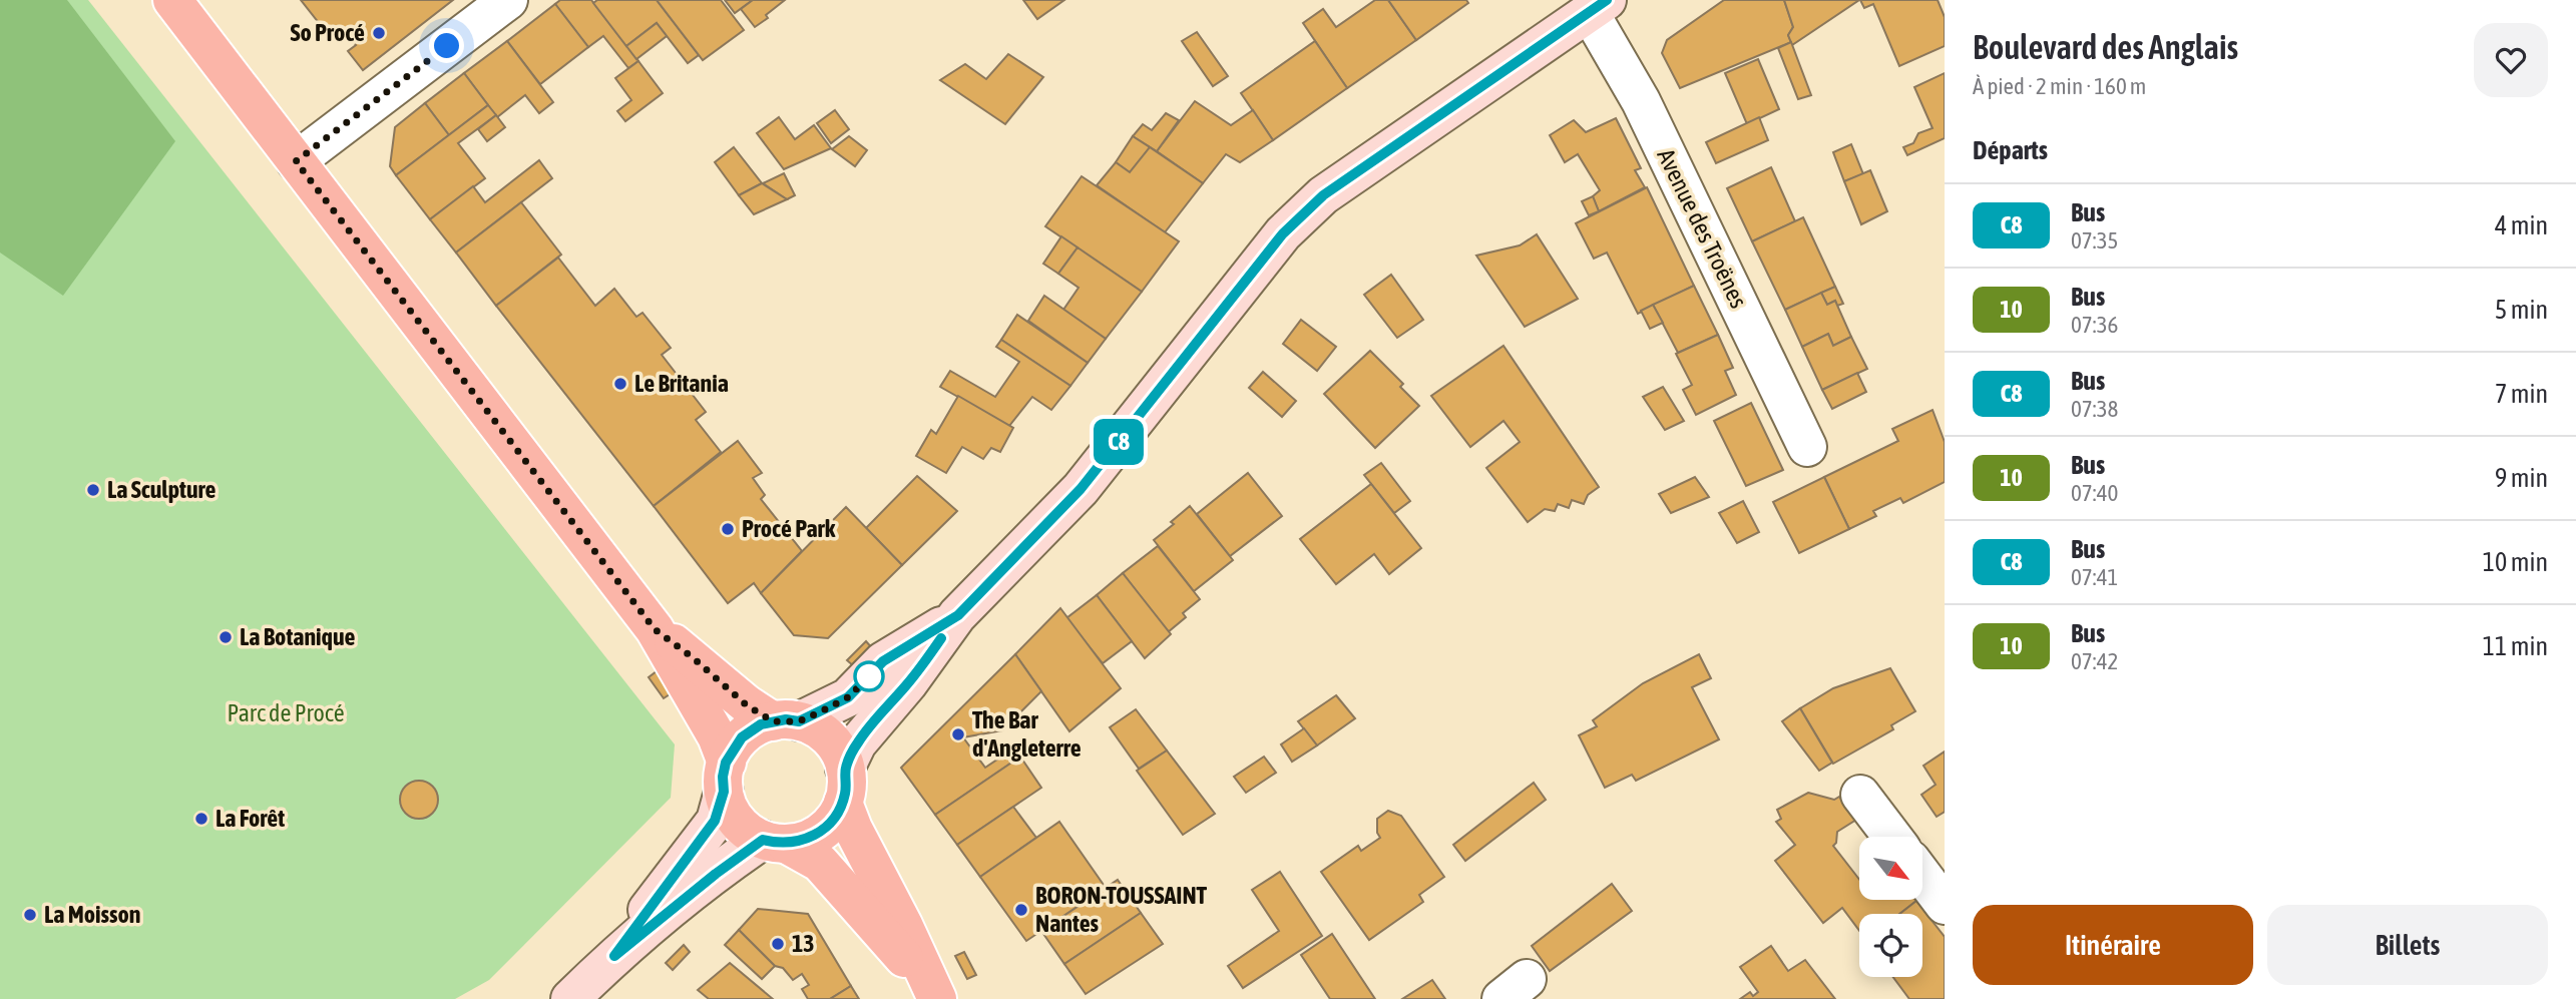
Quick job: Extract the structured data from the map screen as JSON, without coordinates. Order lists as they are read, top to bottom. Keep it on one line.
{"streets":{"street":["Avenue des Troënes"]},"parks":["Parc de Procé"],"places":["So Procé","Le Britania","La Sculpture","Procé Park","La Botanique","The Bar d'Angleterre","La Forêt","BORON-TOUSSAINT Nantes","La Moisson","13"],"lines":["bus line C8"],"north":"bottom right","page":{"on_map":"C8","heading":[["Boulevard des Anglais","À pied · 2 min · 160 m"],"Départs"],"list":[{"mark":"C8","name":"Bus","note":"07:35","value":"4 min"},{"mark":"10","name":"Bus","note":"07:36","value":"5 min"},{"mark":"C8","name":"Bus","note":"07:38","value":"7 min"},{"mark":"10","name":"Bus","note":"07:40","value":"9 min"},{"mark":"C8","name":"Bus","note":"07:41","value":"10 min"},{"mark":"10","name":"Bus","note":"07:42","value":"11 min"}],"buttons":["Itinéraire","Billets"]}}
